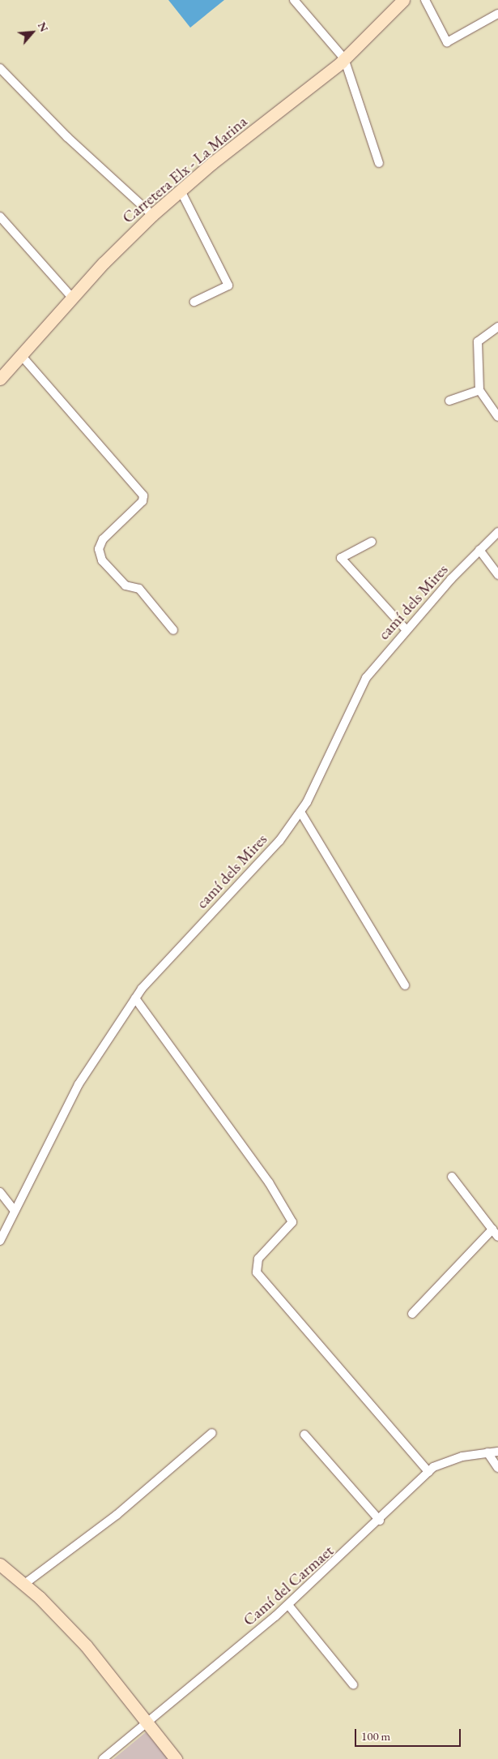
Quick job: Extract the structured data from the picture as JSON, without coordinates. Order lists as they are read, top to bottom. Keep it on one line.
{"streets":{"main road":["Carretera Elx - La Marina"],"street":["camí dels Mires","Camí del Carmaet"]},"scale_bar":"100 m","north":"top right"}
